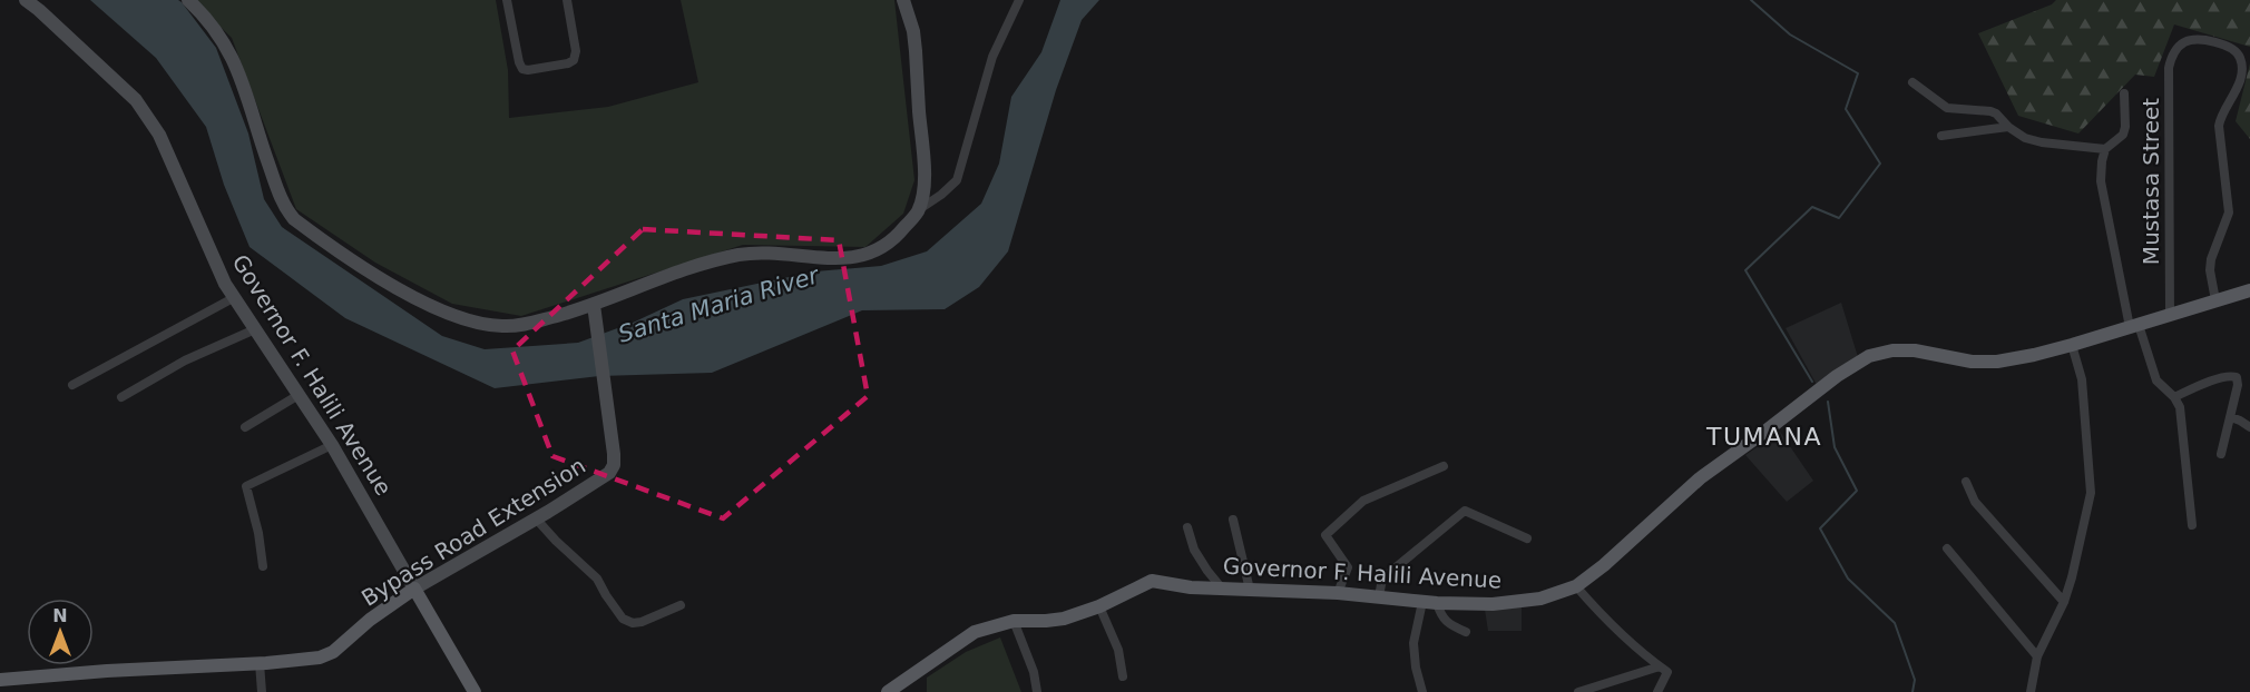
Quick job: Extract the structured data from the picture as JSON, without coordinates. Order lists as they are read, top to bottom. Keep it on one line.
{"streets":{"main road":["Governor F. Halili Avenue","Bypass Road Extension"],"street":["Mustasa Street"]},"crossings":[["Mustasa Street","Governor F. Halili Avenue"],["Governor F. Halili Avenue","Bypass Road Extension"]],"districts":["TUMANA"],"water":["Santa Maria River"],"north":"top"}
